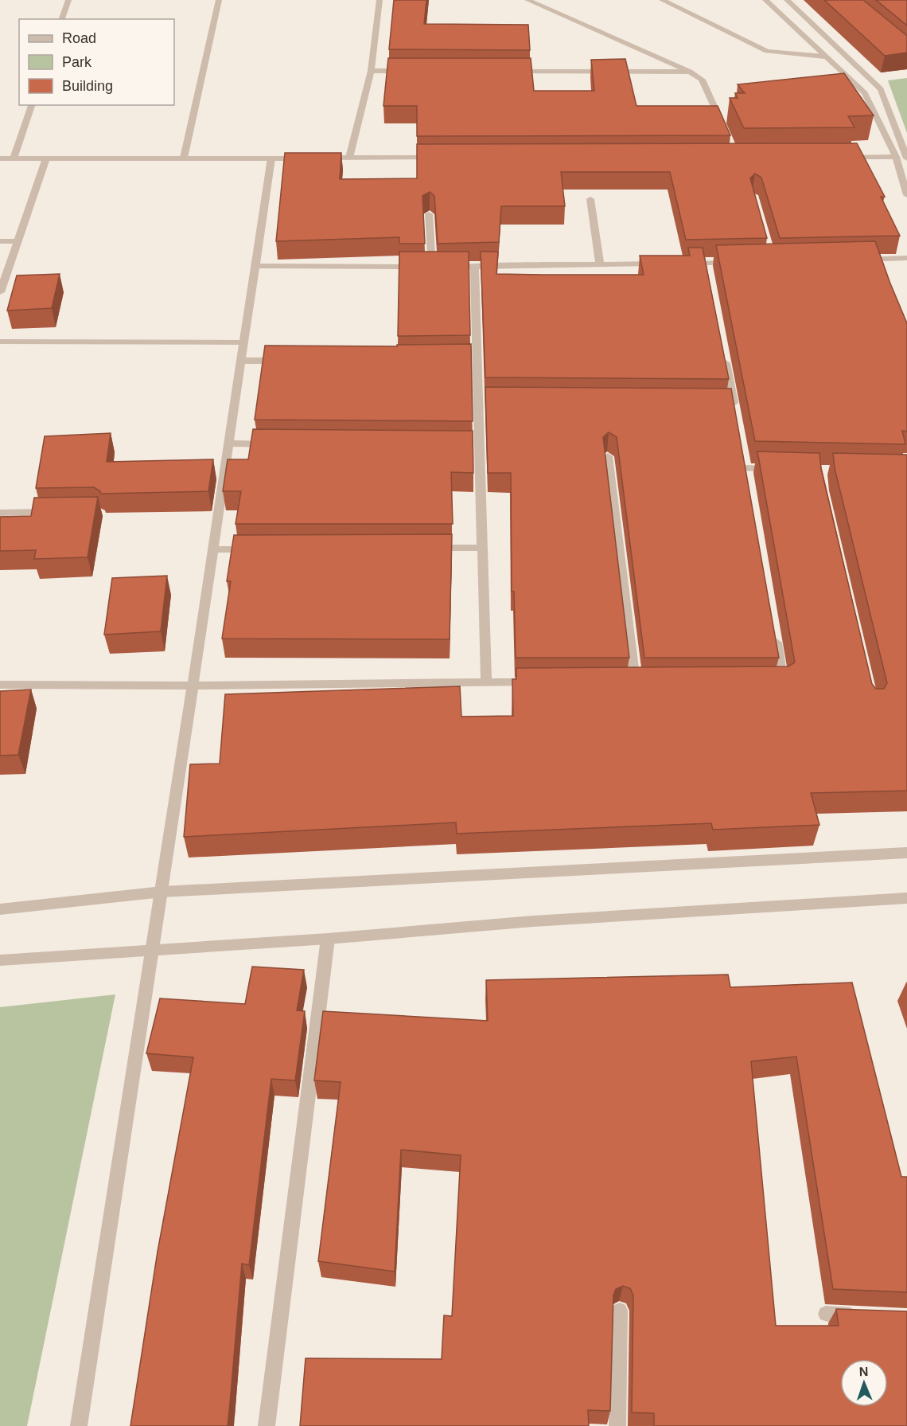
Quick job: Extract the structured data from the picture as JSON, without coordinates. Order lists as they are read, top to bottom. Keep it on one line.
{"legend":["Road","Park","Building"],"north":"top"}
